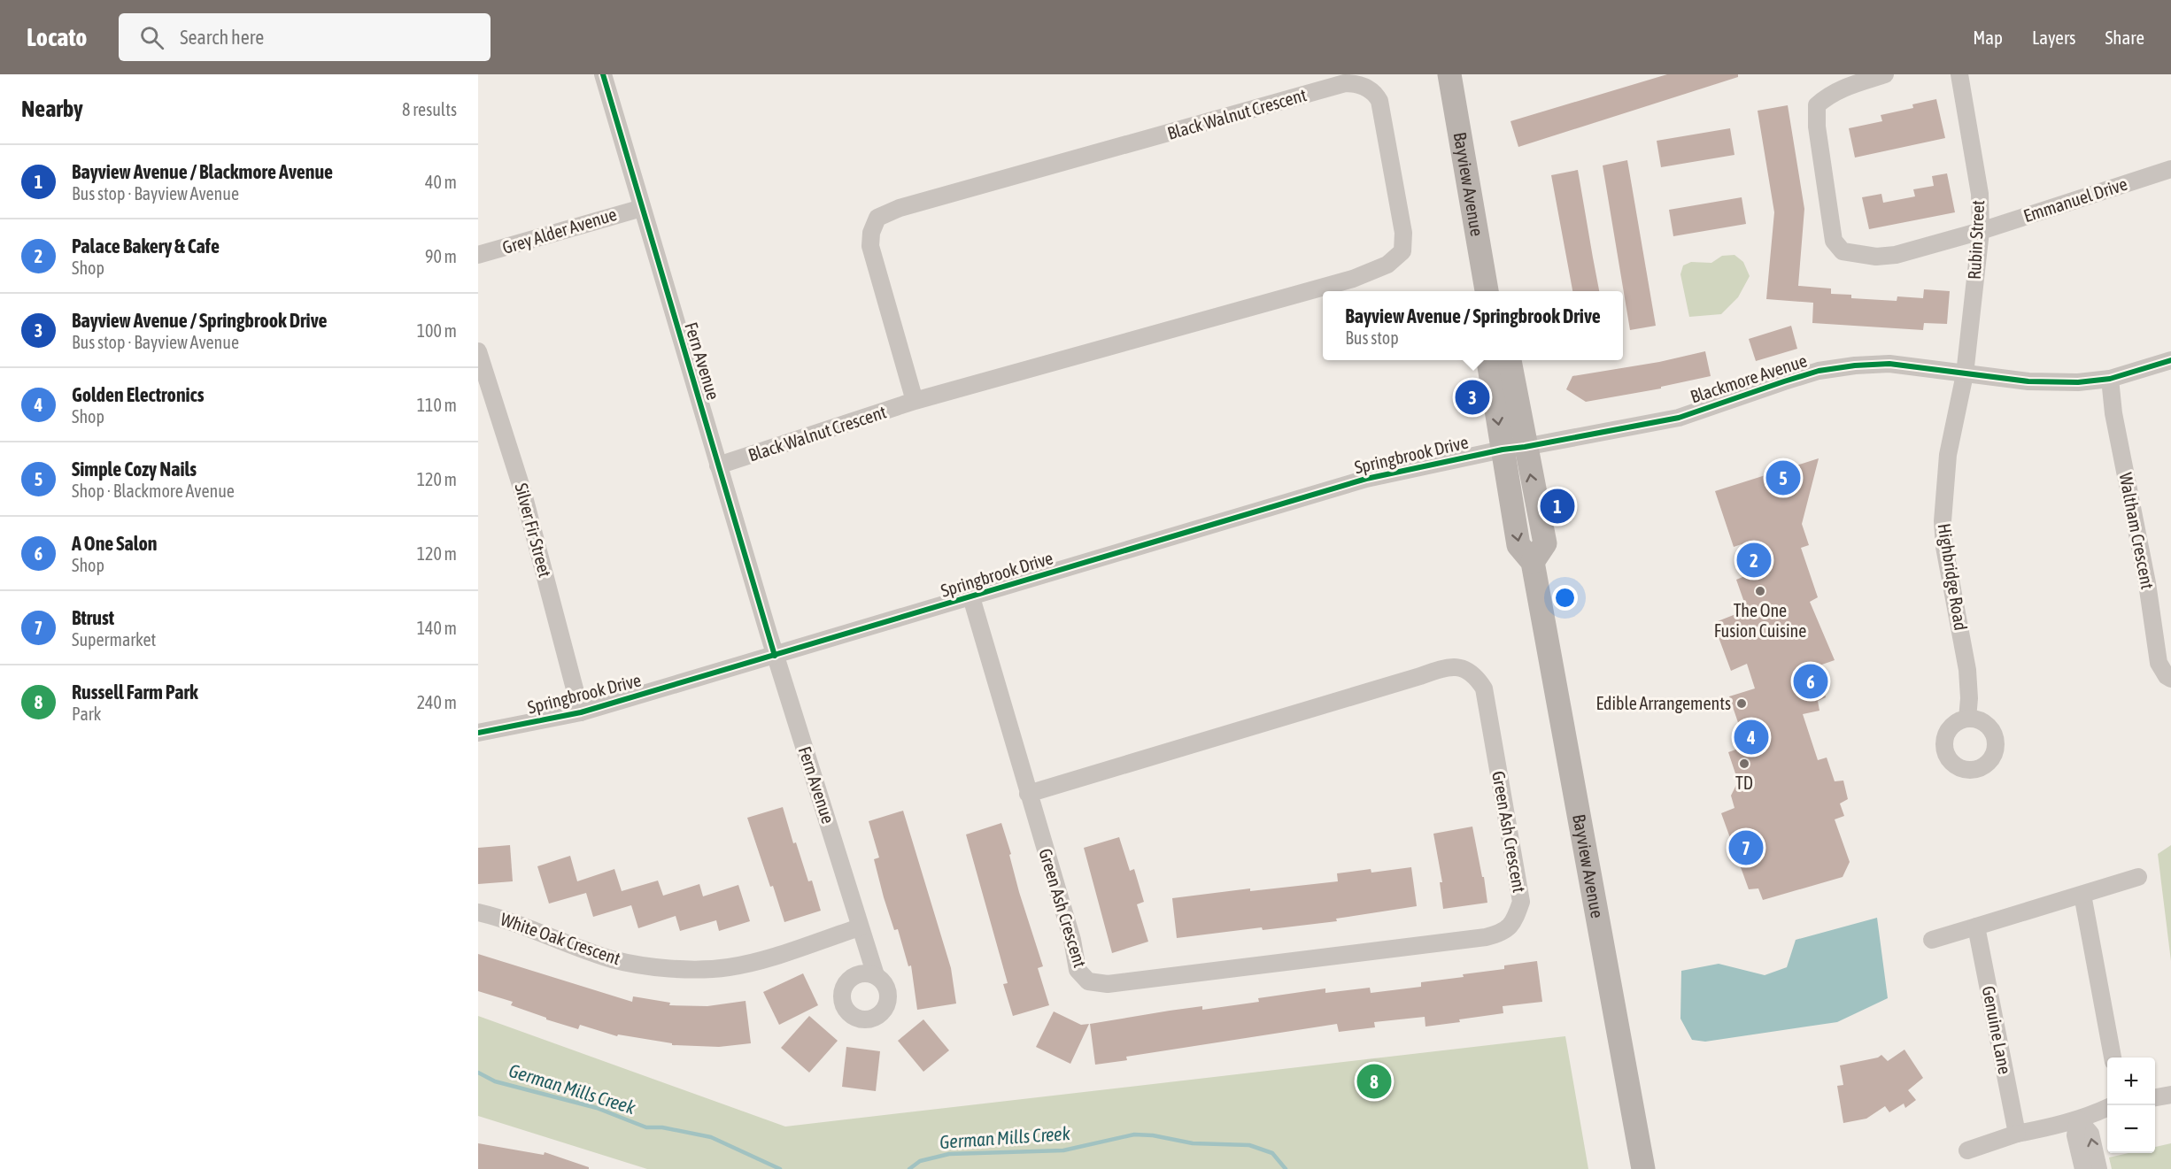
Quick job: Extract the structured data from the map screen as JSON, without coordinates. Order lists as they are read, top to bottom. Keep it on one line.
{"streets":{"main road":["Bayview Avenue"],"street":["Black Walnut Crescent","Emmanuel Drive","Grey Alder Avenue","Rubin Street","Fern Avenue","Blackmore Avenue","Springbrook Drive","Silver Fir Street","Waltham Crescent","Highbridge Road","Green Ash Crescent","White Oak Crescent","Genuine Lane"]},"crossings":[["Black Walnut Crescent","Fern Avenue"],["Bayview Avenue","Blackmore Avenue"],["Bayview Avenue","Springbrook Drive"],["Emmanuel Drive","Rubin Street"],["Grey Alder Avenue","Fern Avenue"],["Rubin Street","Blackmore Avenue"],["Rubin Street","Highbridge Road"],["Fern Avenue","Springbrook Drive"],["Fern Avenue","White Oak Crescent"],["Blackmore Avenue","Springbrook Drive"],["Blackmore Avenue","Waltham Crescent"],["Blackmore Avenue","Highbridge Road"],["Springbrook Drive","Silver Fir Street"],["Springbrook Drive","Green Ash Crescent"]],"water":["German Mills Creek"],"places":["The One Fusion Cuisine","Edible Arrangements","TD"],"page":{"header":"Locato","search":"Search here","nav":["Map","Layers","Share"],"heading":["Nearby","8 results"],"list":[{"mark":"1","name":"Bayview Avenue / Blackmore Avenue","note":"Bus stop · Bayview Avenue","value":"40 m"},{"mark":"2","name":"Palace Bakery & Cafe","note":"Shop","value":"90 m"},{"mark":"3","name":"Bayview Avenue / Springbrook Drive","note":"Bus stop · Bayview Avenue","value":"100 m"},{"mark":"4","name":"Golden Electronics","note":"Shop","value":"110 m"},{"mark":"5","name":"Simple Cozy Nails","note":"Shop · Blackmore Avenue","value":"120 m"},{"mark":"6","name":"A One Salon","note":"Shop","value":"120 m"},{"mark":"7","name":"Btrust","note":"Supermarket","value":"140 m"},{"mark":"8","name":"Russell Farm Park","note":"Park","value":"240 m"}],"popup":["Bayview Avenue / Springbrook Drive","Bus stop"],"pins":["3","5","1","2","6","4","7","8"],"map_buttons":["+","−"]}}
